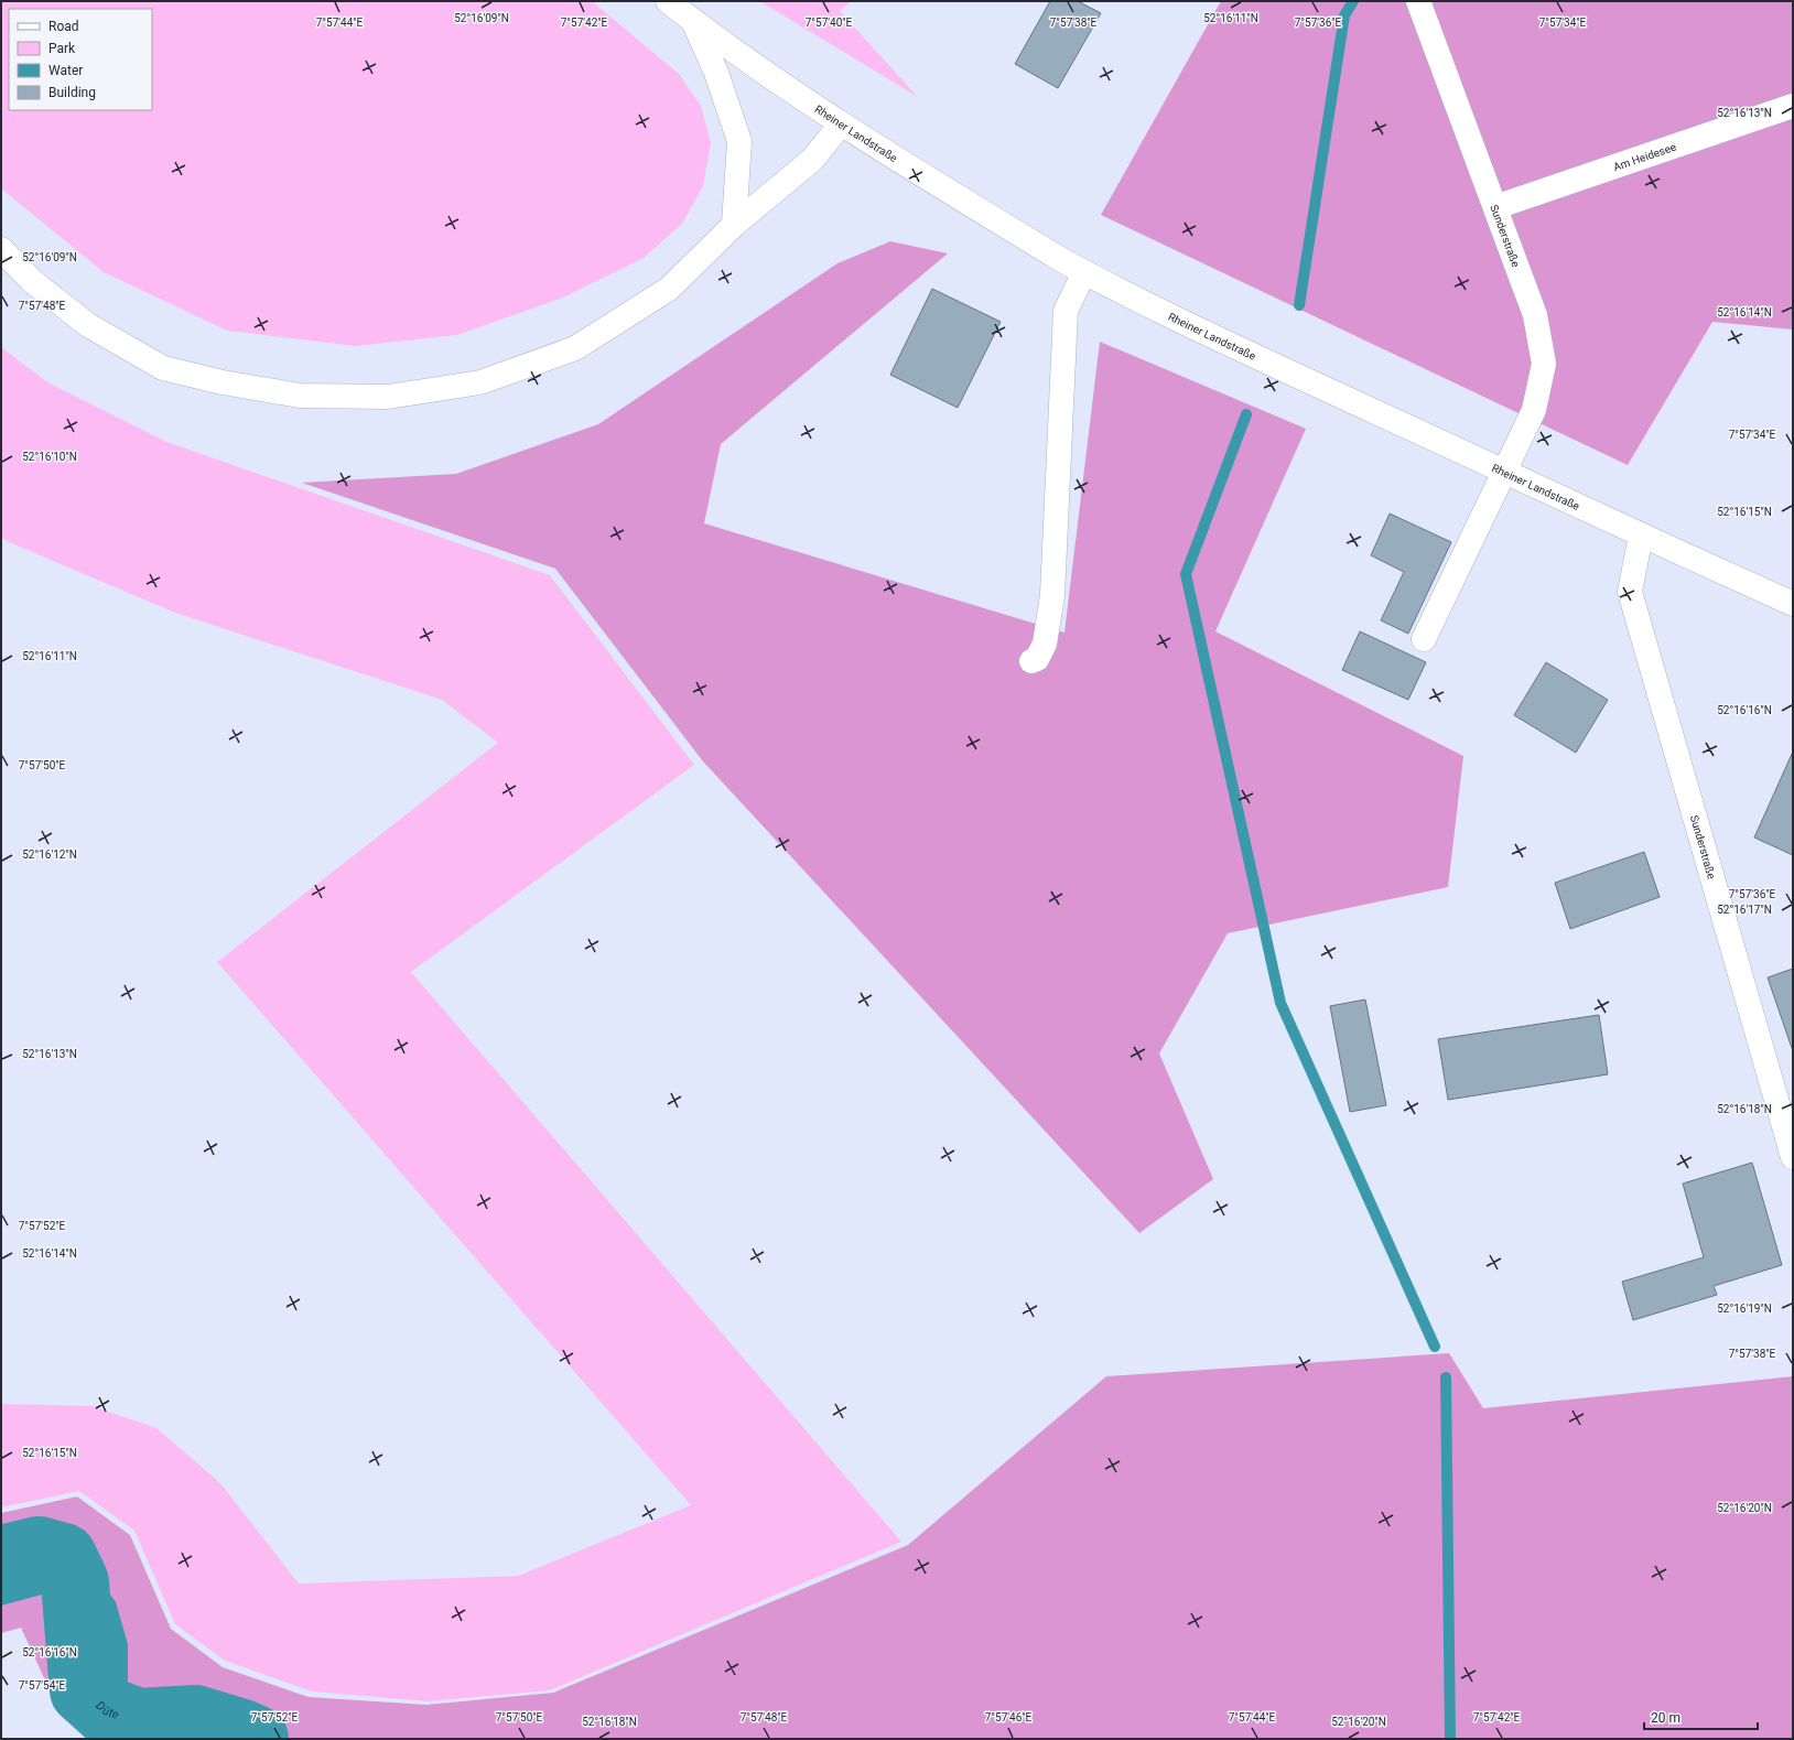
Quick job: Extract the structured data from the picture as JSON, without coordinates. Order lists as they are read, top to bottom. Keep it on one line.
{"streets":{"main road":["Rheiner Landstraße","Am Heidesee","Sunderstraße"]},"crossings":[["Rheiner Landstraße","Sunderstraße"],["Am Heidesee","Sunderstraße"]],"water":["Düte"],"legend":["Road","Park","Water","Building"],"scale_bar":"20 m","coordinates":["52°16'09\"N","52°16'11\"N","7°57'40\"E","7°57'38\"E","7°57'36\"E","7°57'34\"E","7°57'44\"E","7°57'42\"E","52°16'13\"N","7°57'48\"E","52°16'14\"N","52°16'10\"N","52°16'15\"N","52°16'16\"N","7°57'50\"E","52°16'12\"N","52°16'17\"N","52°16'18\"N","7°57'52\"E","52°16'19\"N","52°16'20\"N","7°57'54\"E","7°57'46\"E"]}
